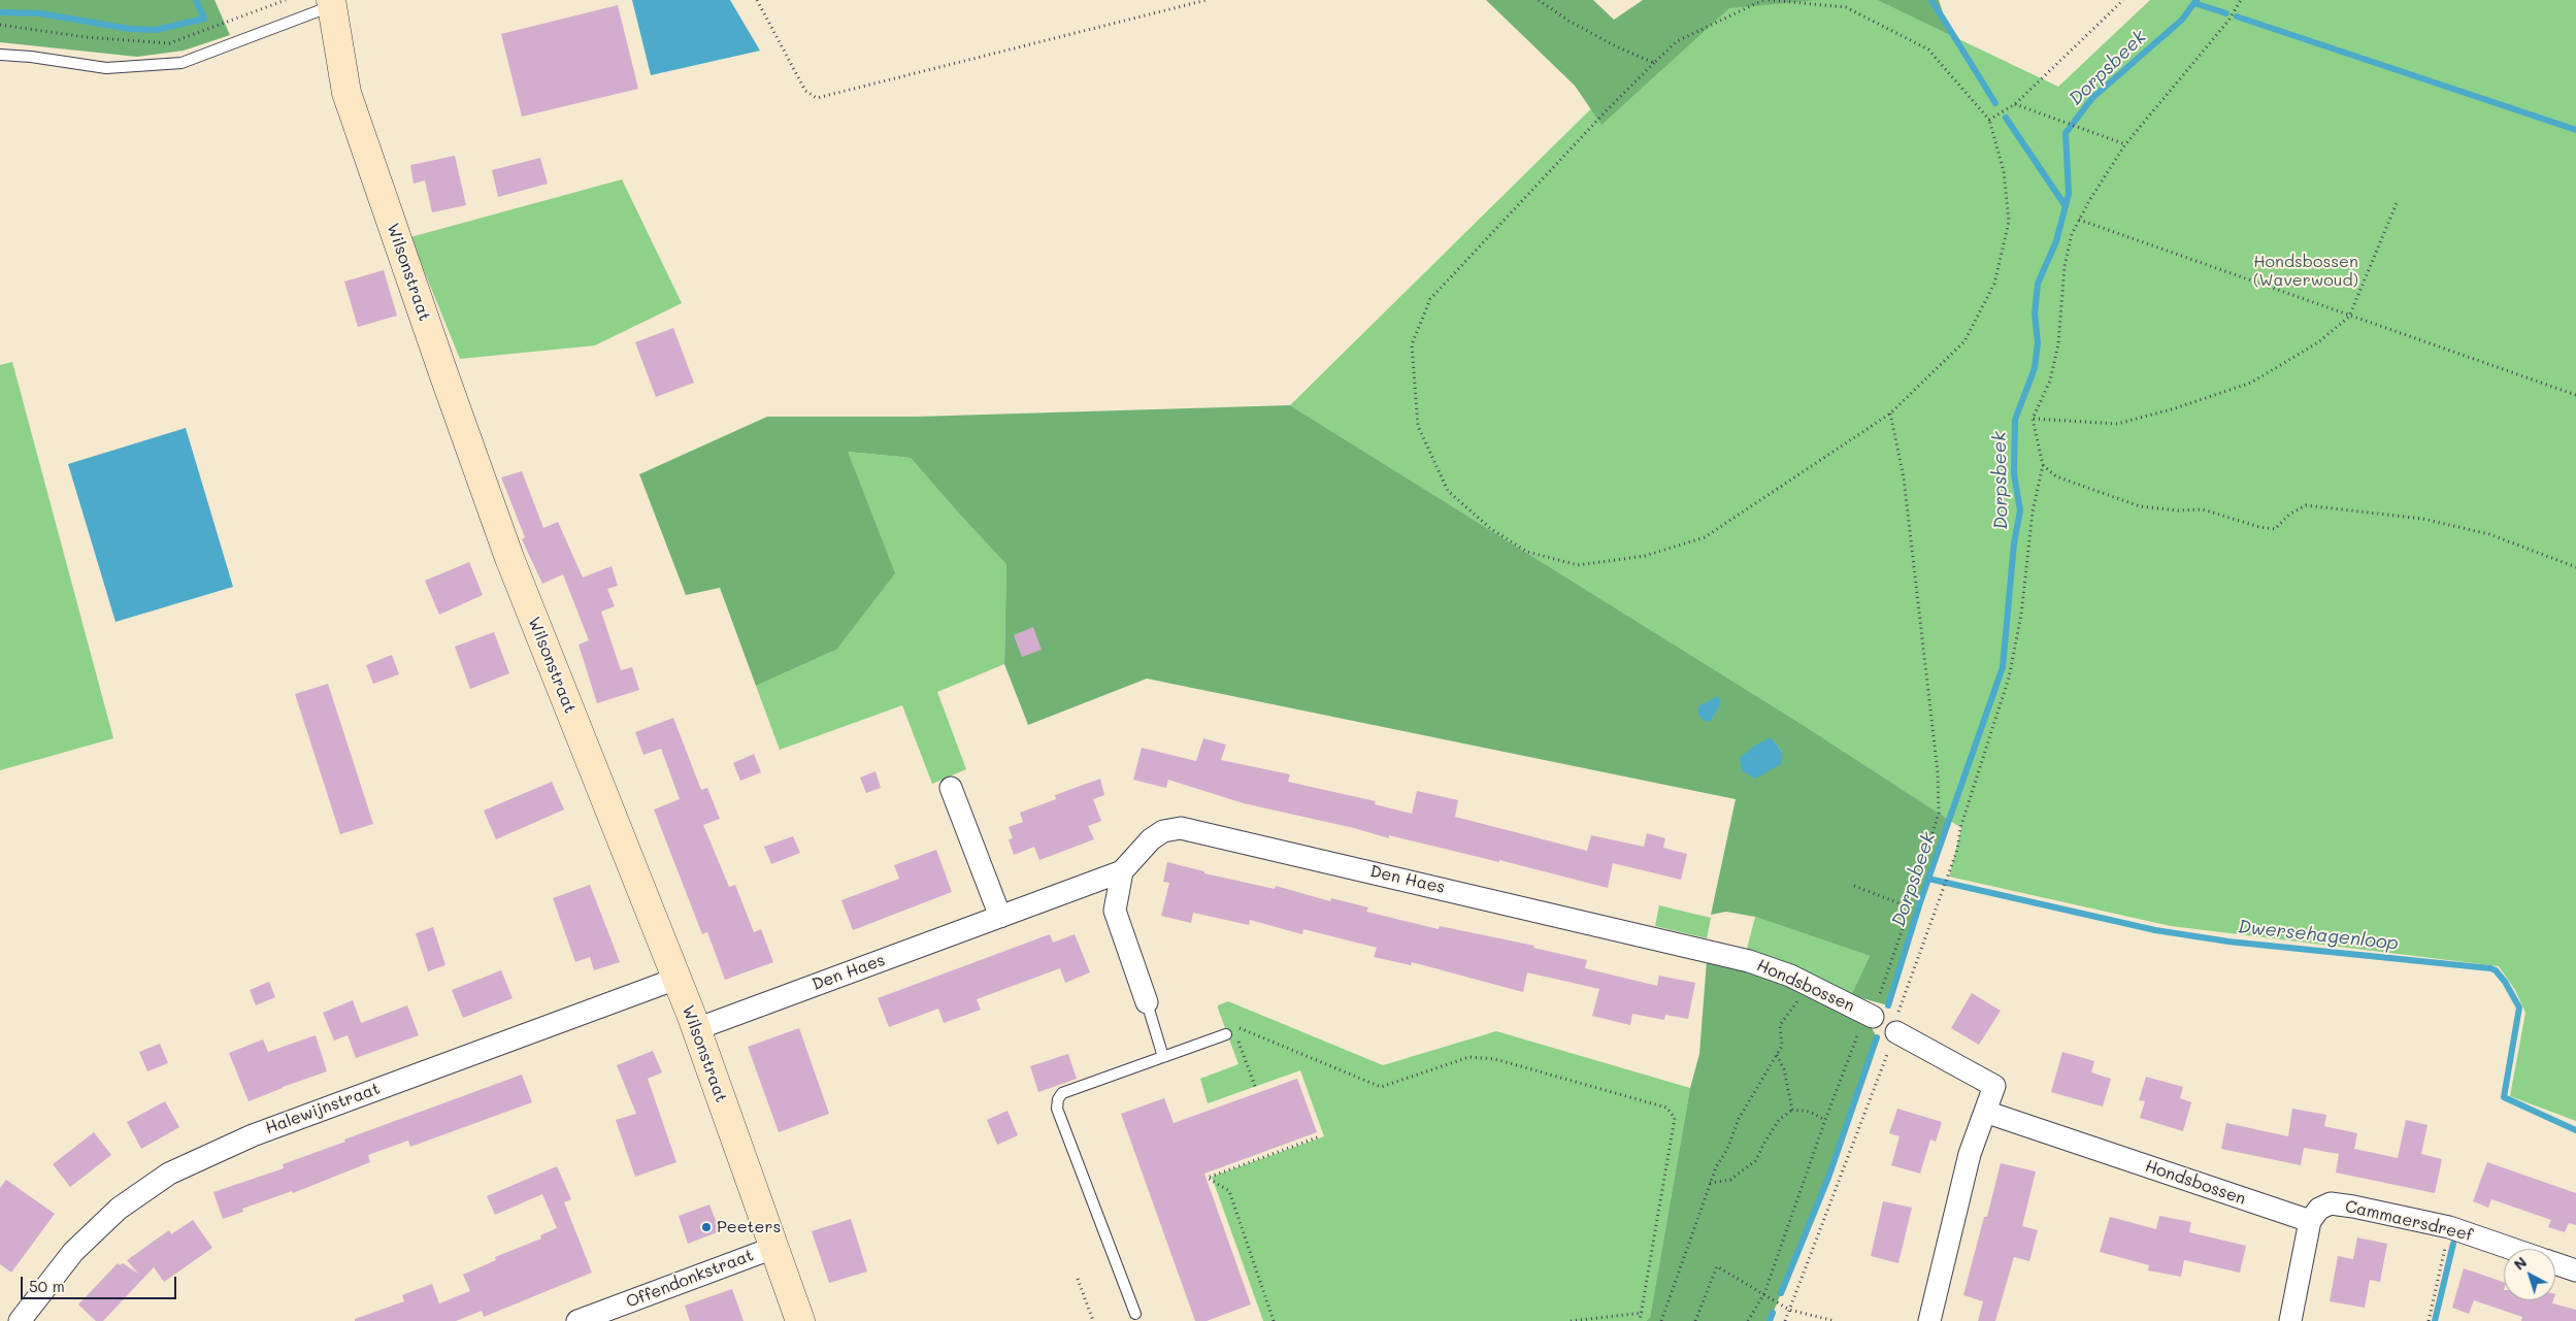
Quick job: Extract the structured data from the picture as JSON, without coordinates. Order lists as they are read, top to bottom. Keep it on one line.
{"streets":{"street":["Wilsonstraat","Den Haes","Hondsbossen","Halewijnstraat","Cammaersdreef","Offendonkstraat"]},"crossings":[["Wilsonstraat","Den Haes"],["Wilsonstraat","Halewijnstraat"],["Wilsonstraat","Offendonkstraat"],["Den Haes","Hondsbossen"],["Hondsbossen","Cammaersdreef"]],"water":["Dorpsbeek","Dwersehagenloop"],"parks":["Hondsbossen (Waverwoud)"],"places":["Peeters"],"scale_bar":"50 m","north":"top left"}
